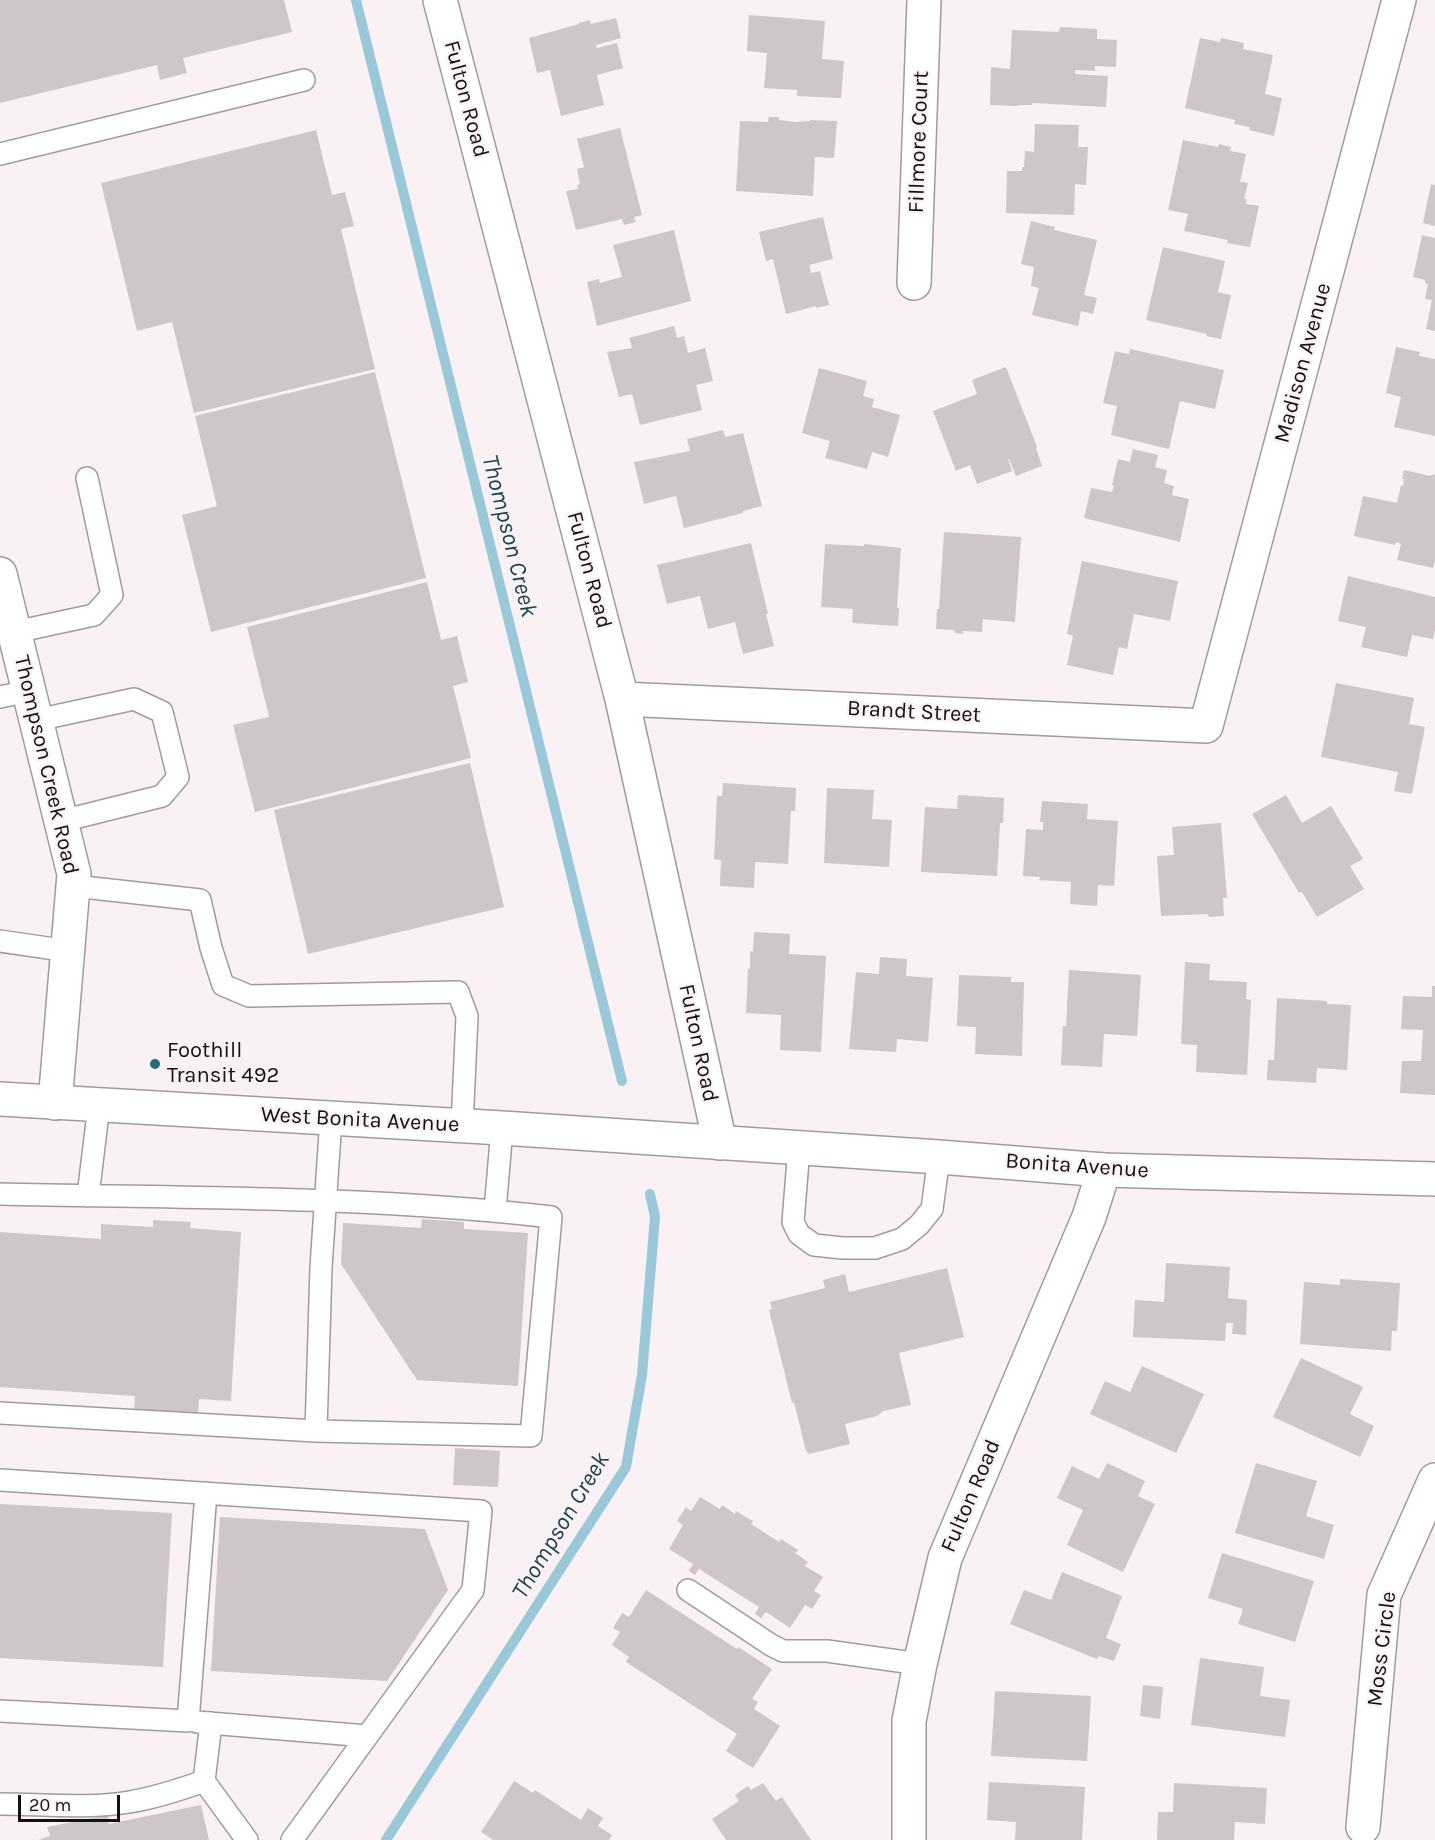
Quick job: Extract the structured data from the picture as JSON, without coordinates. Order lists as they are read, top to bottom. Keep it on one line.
{"streets":{"street":["Fulton Road","Fillmore Court","Madison Avenue","Brandt Street","Thompson Creek Road","West Bonita Avenue","Bonita Avenue","Moss Circle"]},"crossings":[["Fulton Road","Brandt Street"],["Fulton Road","West Bonita Avenue"],["Fulton Road","Bonita Avenue"],["Madison Avenue","Brandt Street"],["Thompson Creek Road","West Bonita Avenue"],["West Bonita Avenue","Bonita Avenue"]],"water":["Thompson Creek"],"places":["Foothill Transit 492"],"scale_bar":"20 m"}
